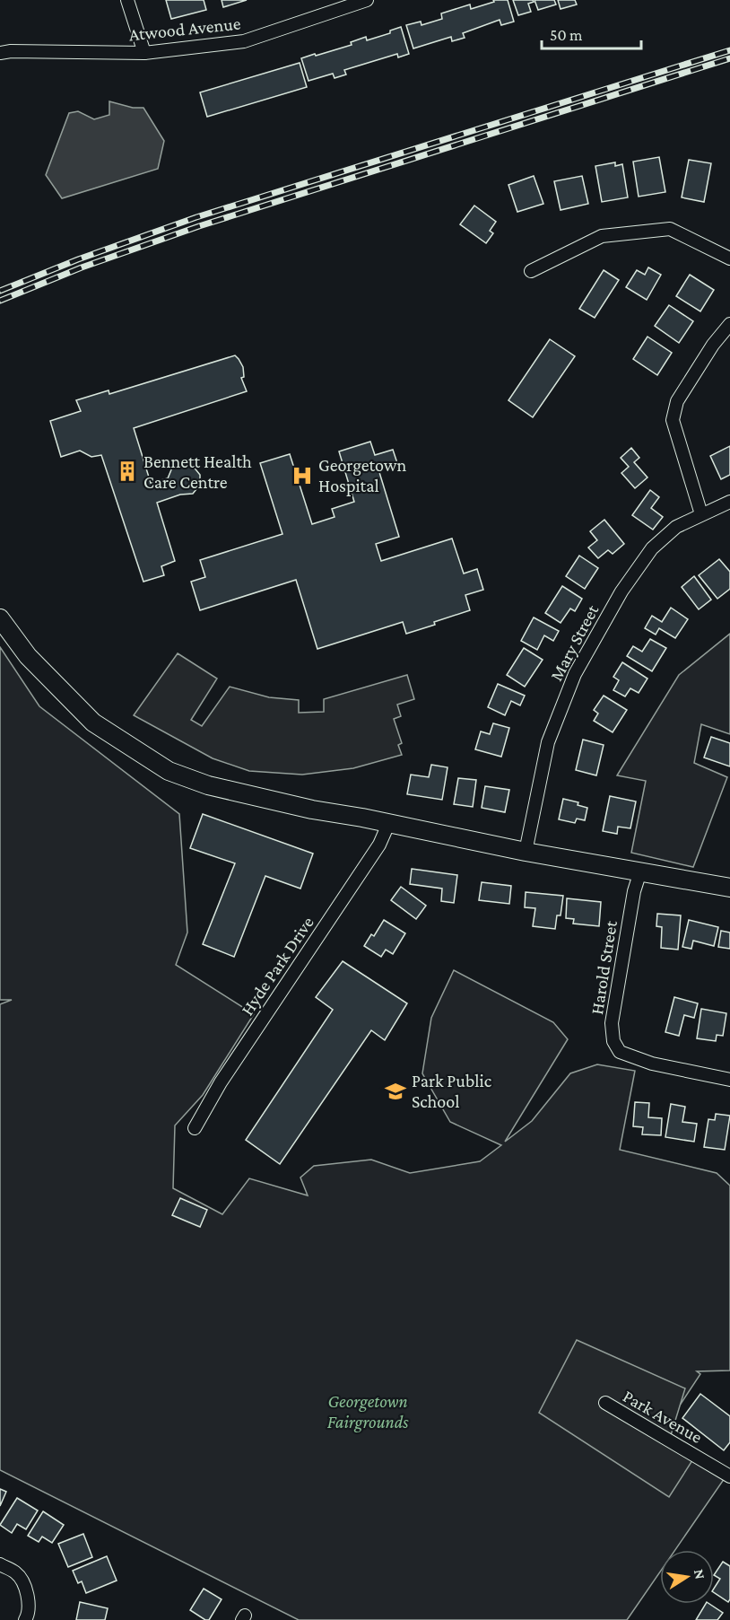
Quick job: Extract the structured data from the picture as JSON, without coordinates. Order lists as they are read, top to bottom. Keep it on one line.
{"streets":{"street":["Atwood Avenue","Mary Street","Hyde Park Drive","Harold Street","Park Avenue"]},"parks":["Georgetown Fairgrounds"],"places":{"building":["Bennett Health Care Centre"],"hospital":["Georgetown Hospital"],"school or university":["Park Public School"]},"scale_bar":"50 m","north":"right"}
